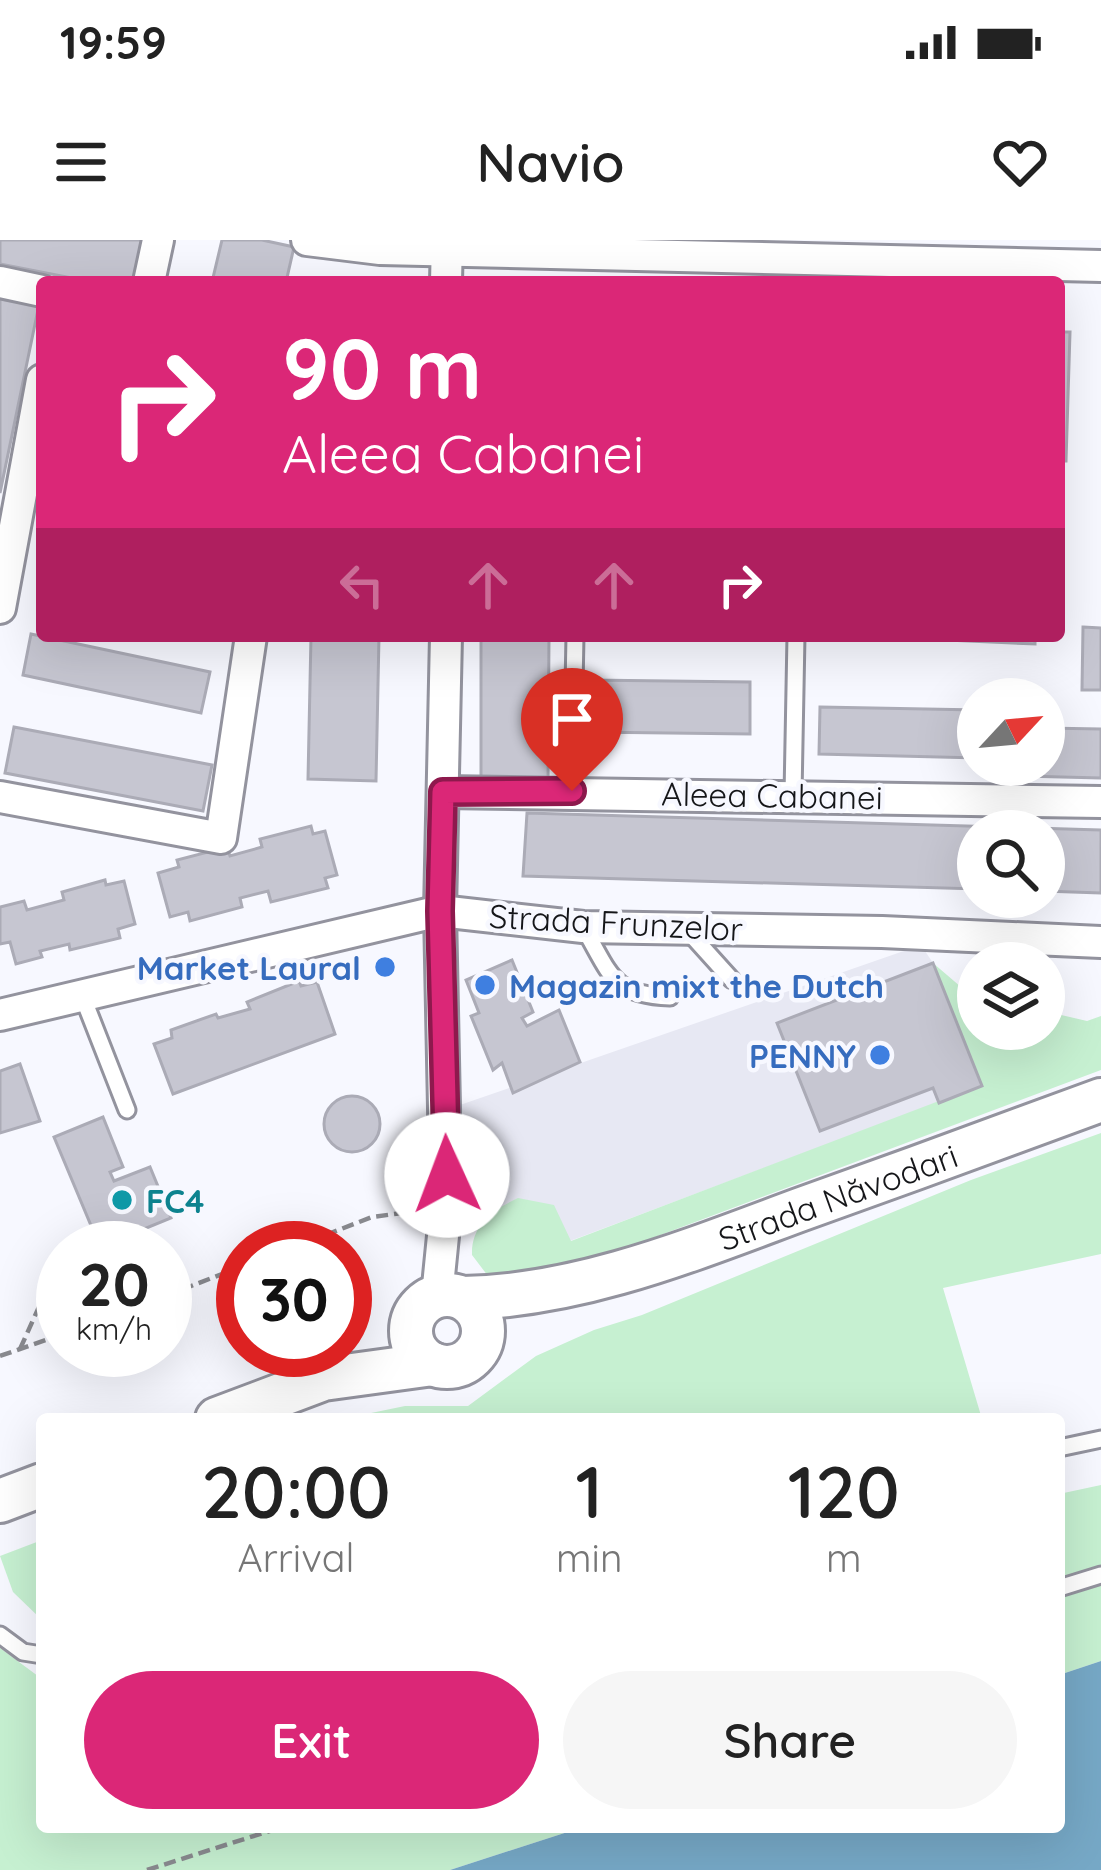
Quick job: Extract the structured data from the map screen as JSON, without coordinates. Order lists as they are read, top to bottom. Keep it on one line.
{"streets":{"main road":["Strada Năvodari"],"street":["Aleea Cabanei","Strada Frunzelor"]},"places":["Market Laural","Magazin mixt the Dutch","PENNY","FC4"],"north":"top right","page":{"status":"19:59","header":"Navio","turn":["90 m","Aleea Cabanei"],"speed":"20 km/h","limit":"30","eta":["20:00","Arrival","1","min","120","m"],"buttons":["Exit","Share"]}}
